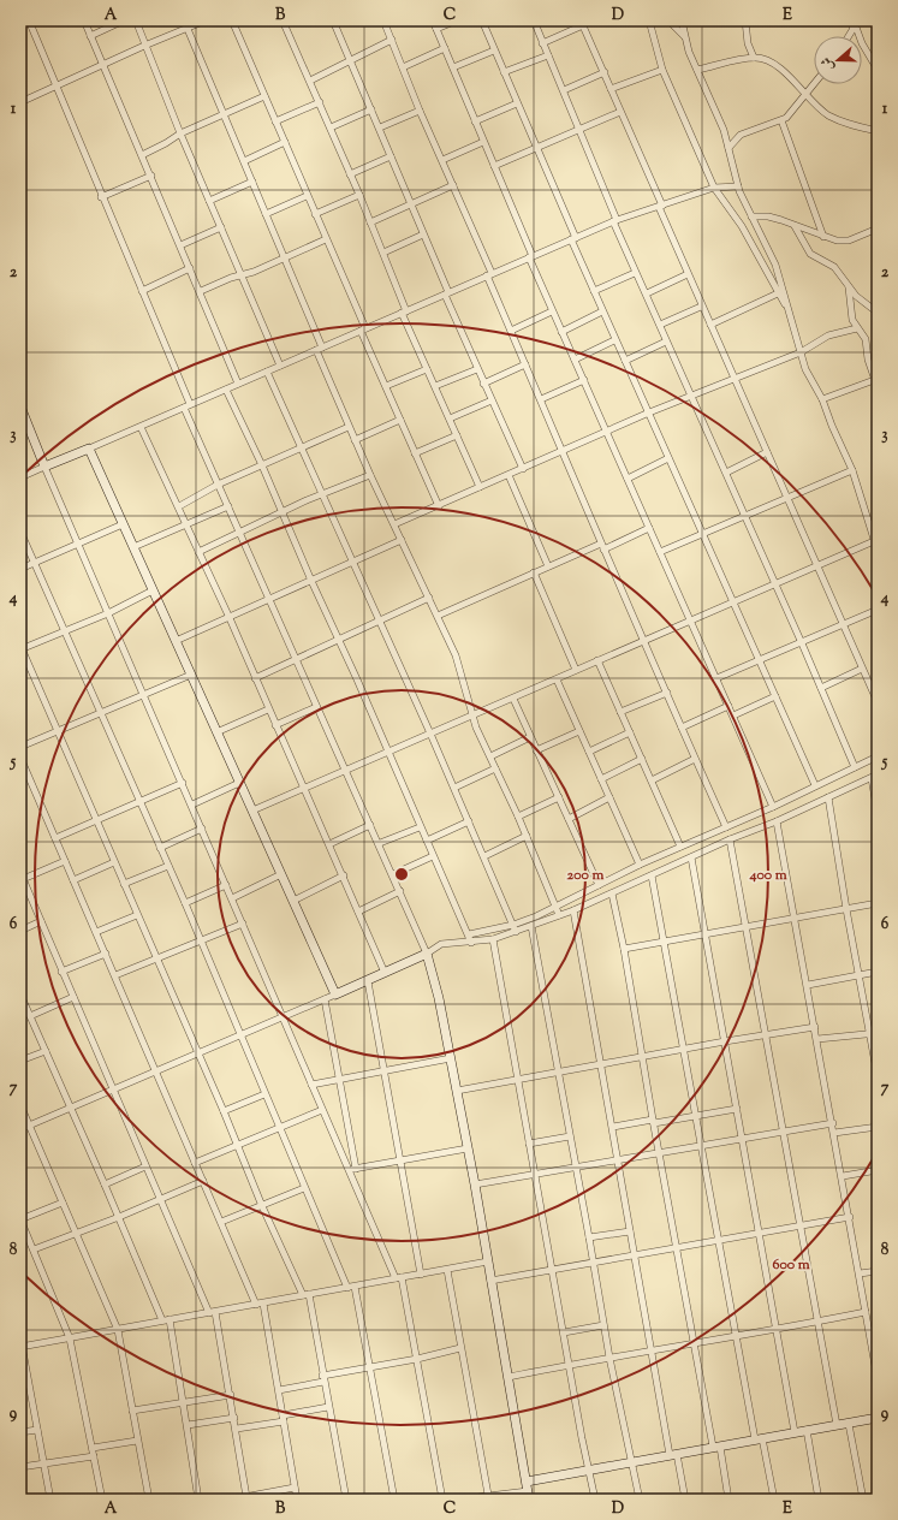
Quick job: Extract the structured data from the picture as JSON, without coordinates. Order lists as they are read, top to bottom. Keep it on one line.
{"north":"left","grid":{"columns":["A","B","C","D","E"],"rows":["1","2","3","4","5","6","7","8","9"]},"rings":["200 m","400 m","600 m"]}
